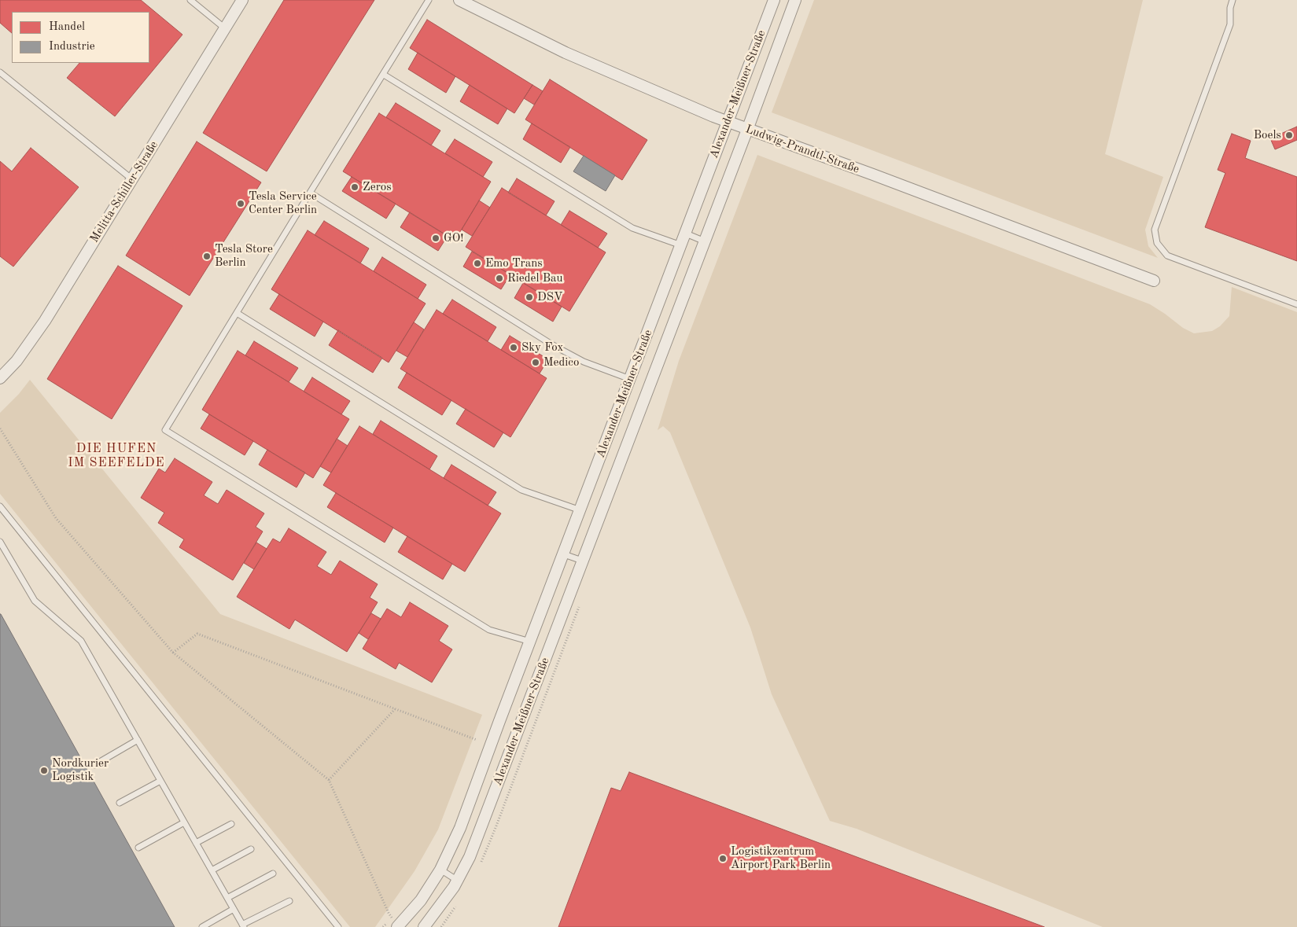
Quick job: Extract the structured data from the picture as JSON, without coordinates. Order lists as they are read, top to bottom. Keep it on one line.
{"streets":{"street":["Alexander-Meißner-Straße","Ludwig-Prandtl-Straße","Melitta-Schiller-Straße"]},"crossings":[["Alexander-Meißner-Straße","Ludwig-Prandtl-Straße"]],"districts":["DIE HUFEN IM SEEFELDE"],"places":["Boels","Zeros","Tesla Service Center Berlin","GO!","Tesla Store Berlin","Emo Trans","Riedel Bau","DSV","Sky Fox","Medico","Nordkurier Logistik","Logistikzentrum Airport Park Berlin"],"legend":["Handel","Industrie"]}
